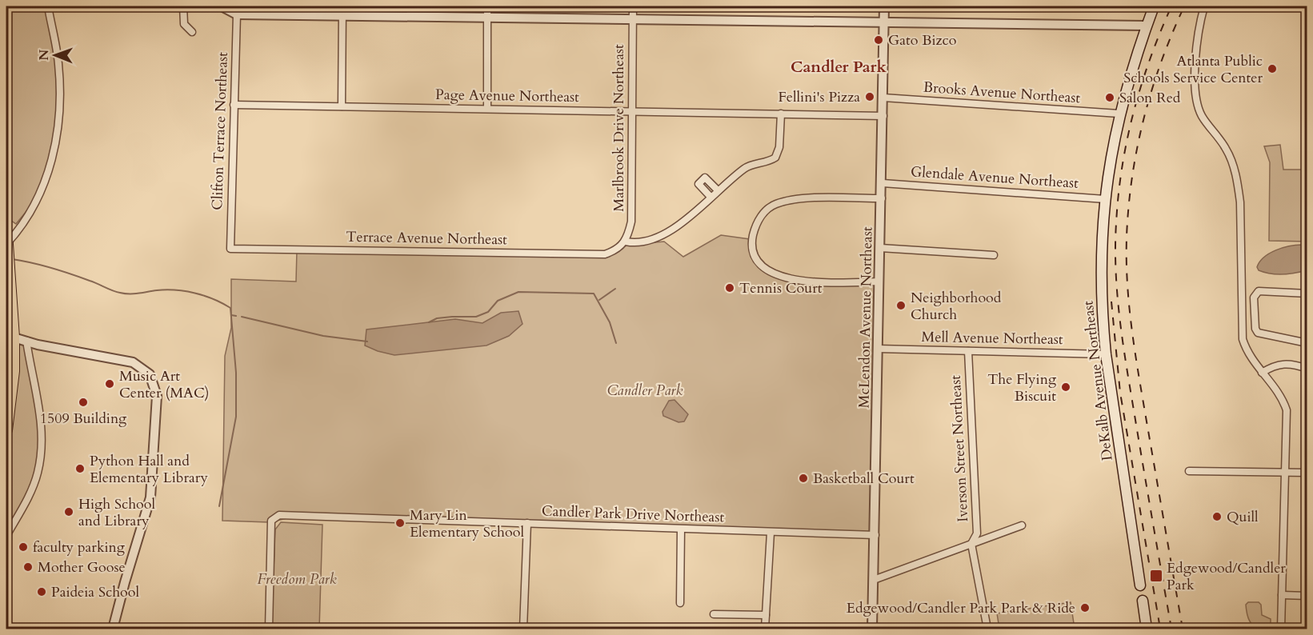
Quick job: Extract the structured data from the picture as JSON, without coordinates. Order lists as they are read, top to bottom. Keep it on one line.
{"streets":{"main road":["DeKalb Avenue Northeast"],"street":["Brooks Avenue Northeast","Page Avenue Northeast","Marlbrook Drive Northeast","Clifton Terrace Northeast","Glendale Avenue Northeast","Terrace Avenue Northeast","McLendon Avenue Northeast","Mell Avenue Northeast","Iverson Street Northeast","Candler Park Drive Northeast"]},"crossings":[["Brooks Avenue Northeast","McLendon Avenue Northeast"],["Brooks Avenue Northeast","DeKalb Avenue Northeast"],["Page Avenue Northeast","Marlbrook Drive Northeast"],["Page Avenue Northeast","Clifton Terrace Northeast"],["Page Avenue Northeast","McLendon Avenue Northeast"],["Marlbrook Drive Northeast","Terrace Avenue Northeast"],["Clifton Terrace Northeast","Terrace Avenue Northeast"],["Glendale Avenue Northeast","McLendon Avenue Northeast"],["Glendale Avenue Northeast","DeKalb Avenue Northeast"],["McLendon Avenue Northeast","Mell Avenue Northeast"],["McLendon Avenue Northeast","Candler Park Drive Northeast"],["Mell Avenue Northeast","DeKalb Avenue Northeast"],["Mell Avenue Northeast","Iverson Street Northeast"]],"districts":["Candler Park"],"parks":["Candler Park","Freedom Park"],"places":{"other":["Gato Bizco","Atlanta Public Schools Service Center","Fellini's Pizza","Salon Red","Tennis Court","Neighborhood Church","Music Art Center (MAC)","The Flying Biscuit","1509 Building","Python Hall and Elementary Library","Basketball Court","High School and Library","Quill","Mary Lin Elementary School","faculty parking","Mother Goose","Paideia School","Edgewood/Candler Park Park & Ride"],"transit":["Edgewood/Candler Park"]},"north":"left"}
